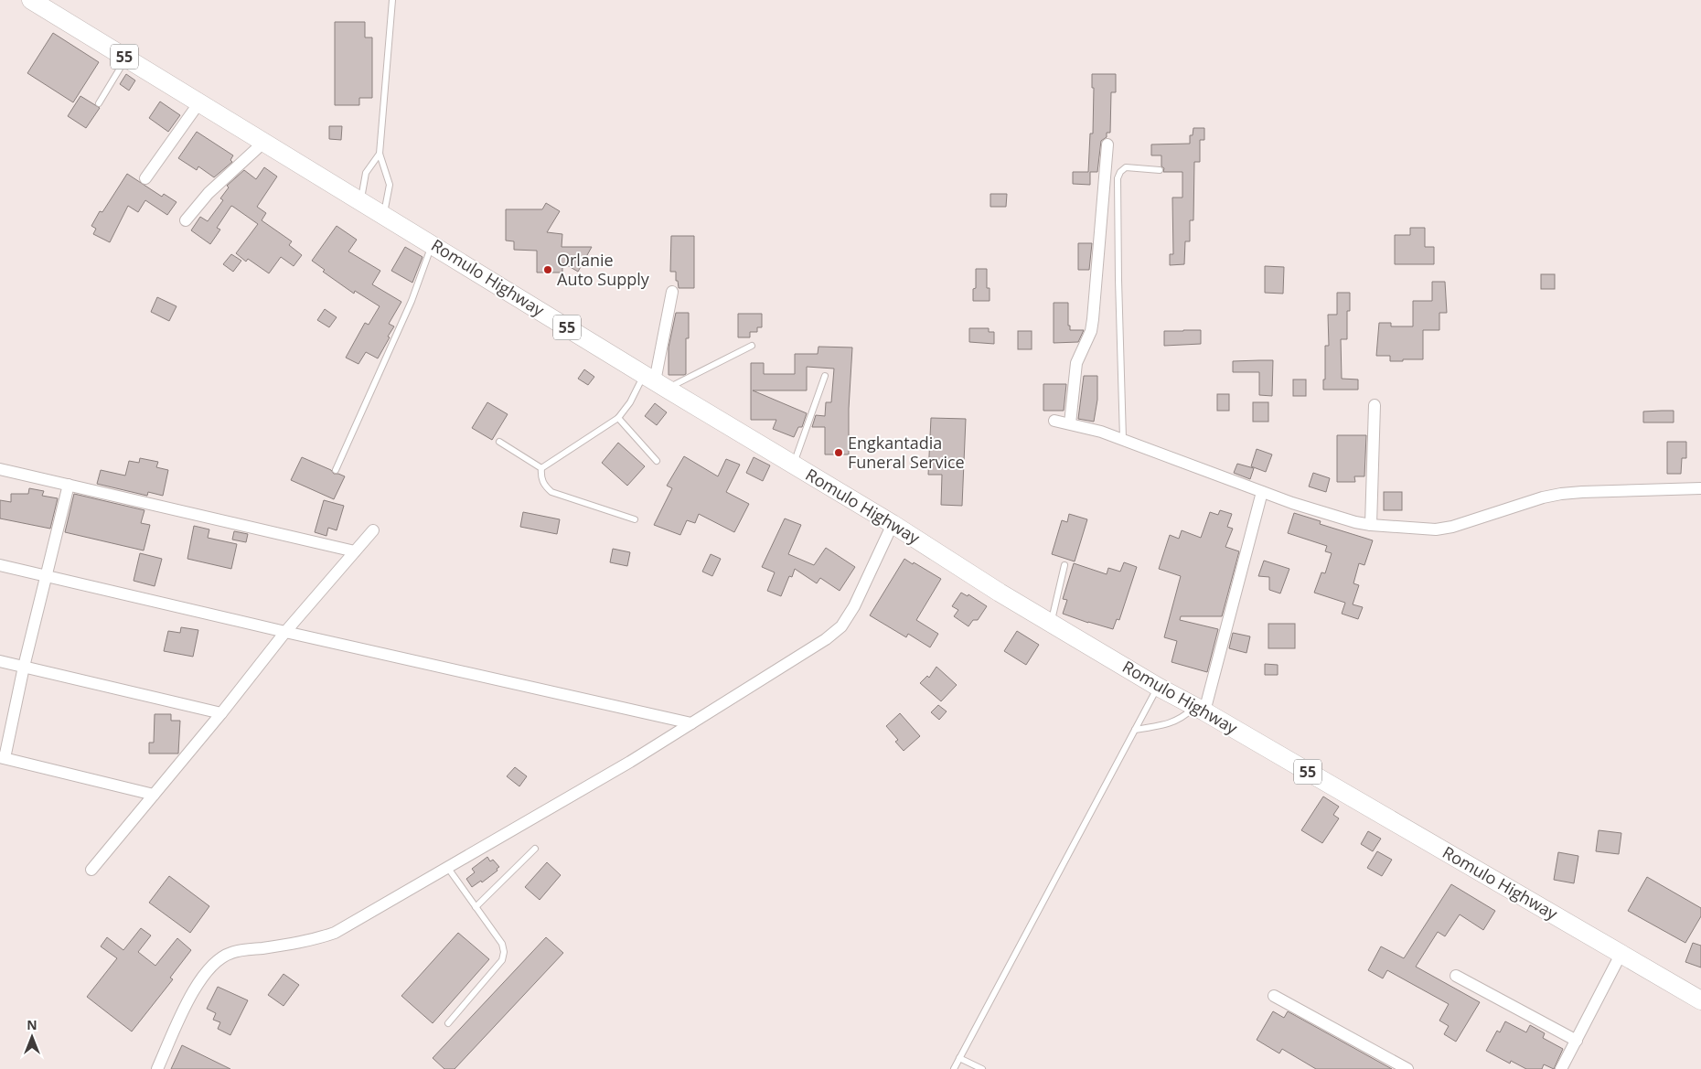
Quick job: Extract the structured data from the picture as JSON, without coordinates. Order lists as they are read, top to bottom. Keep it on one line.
{"streets":{"highway":["55","Romulo Highway"]},"places":["Orlanie Auto Supply","Engkantadia Funeral Service"],"north":"top"}
